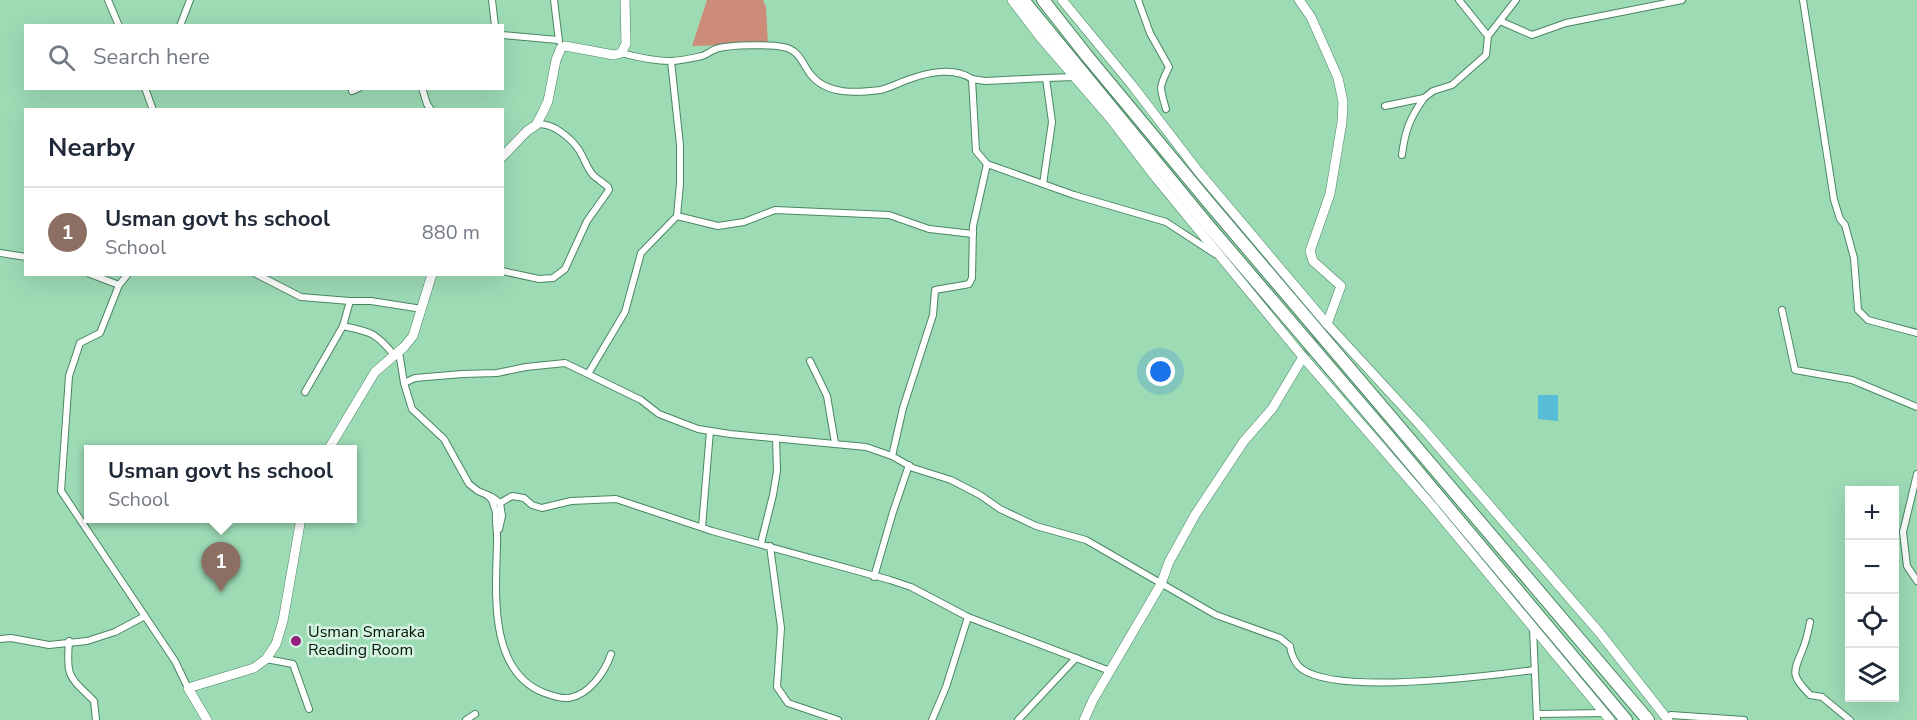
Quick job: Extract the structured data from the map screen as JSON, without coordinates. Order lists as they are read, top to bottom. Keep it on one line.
{"places":["Usman Smaraka Reading Room"],"page":{"search":"Search here","heading":"Nearby","list":[{"mark":"1","name":"Usman govt hs school","note":"School","value":"880 m"}],"popup":["Usman govt hs school","School"],"map_buttons":["+","−"],"pins":"1"}}
